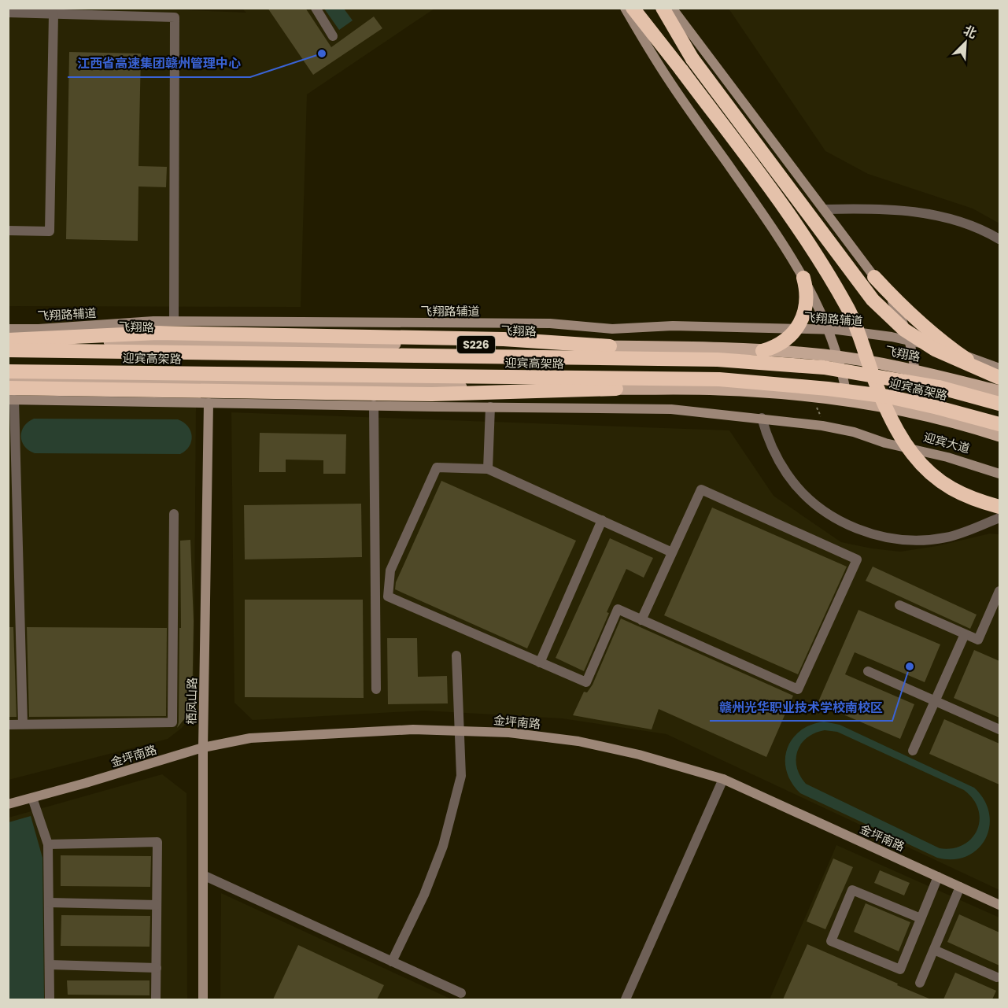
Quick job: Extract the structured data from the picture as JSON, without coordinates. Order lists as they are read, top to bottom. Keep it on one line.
{"streets":{"highway":["迎宾高架路"],"main road":["飞翔路","S226","迎宾大道"],"street":["飞翔路辅道","栖凤山路","金坪南路"]},"crossings":[["栖凤山路","金坪南路"]],"places":["江西省高速集团赣州管理中心","赣州光华职业技术学校南校区"],"north":"top right"}
